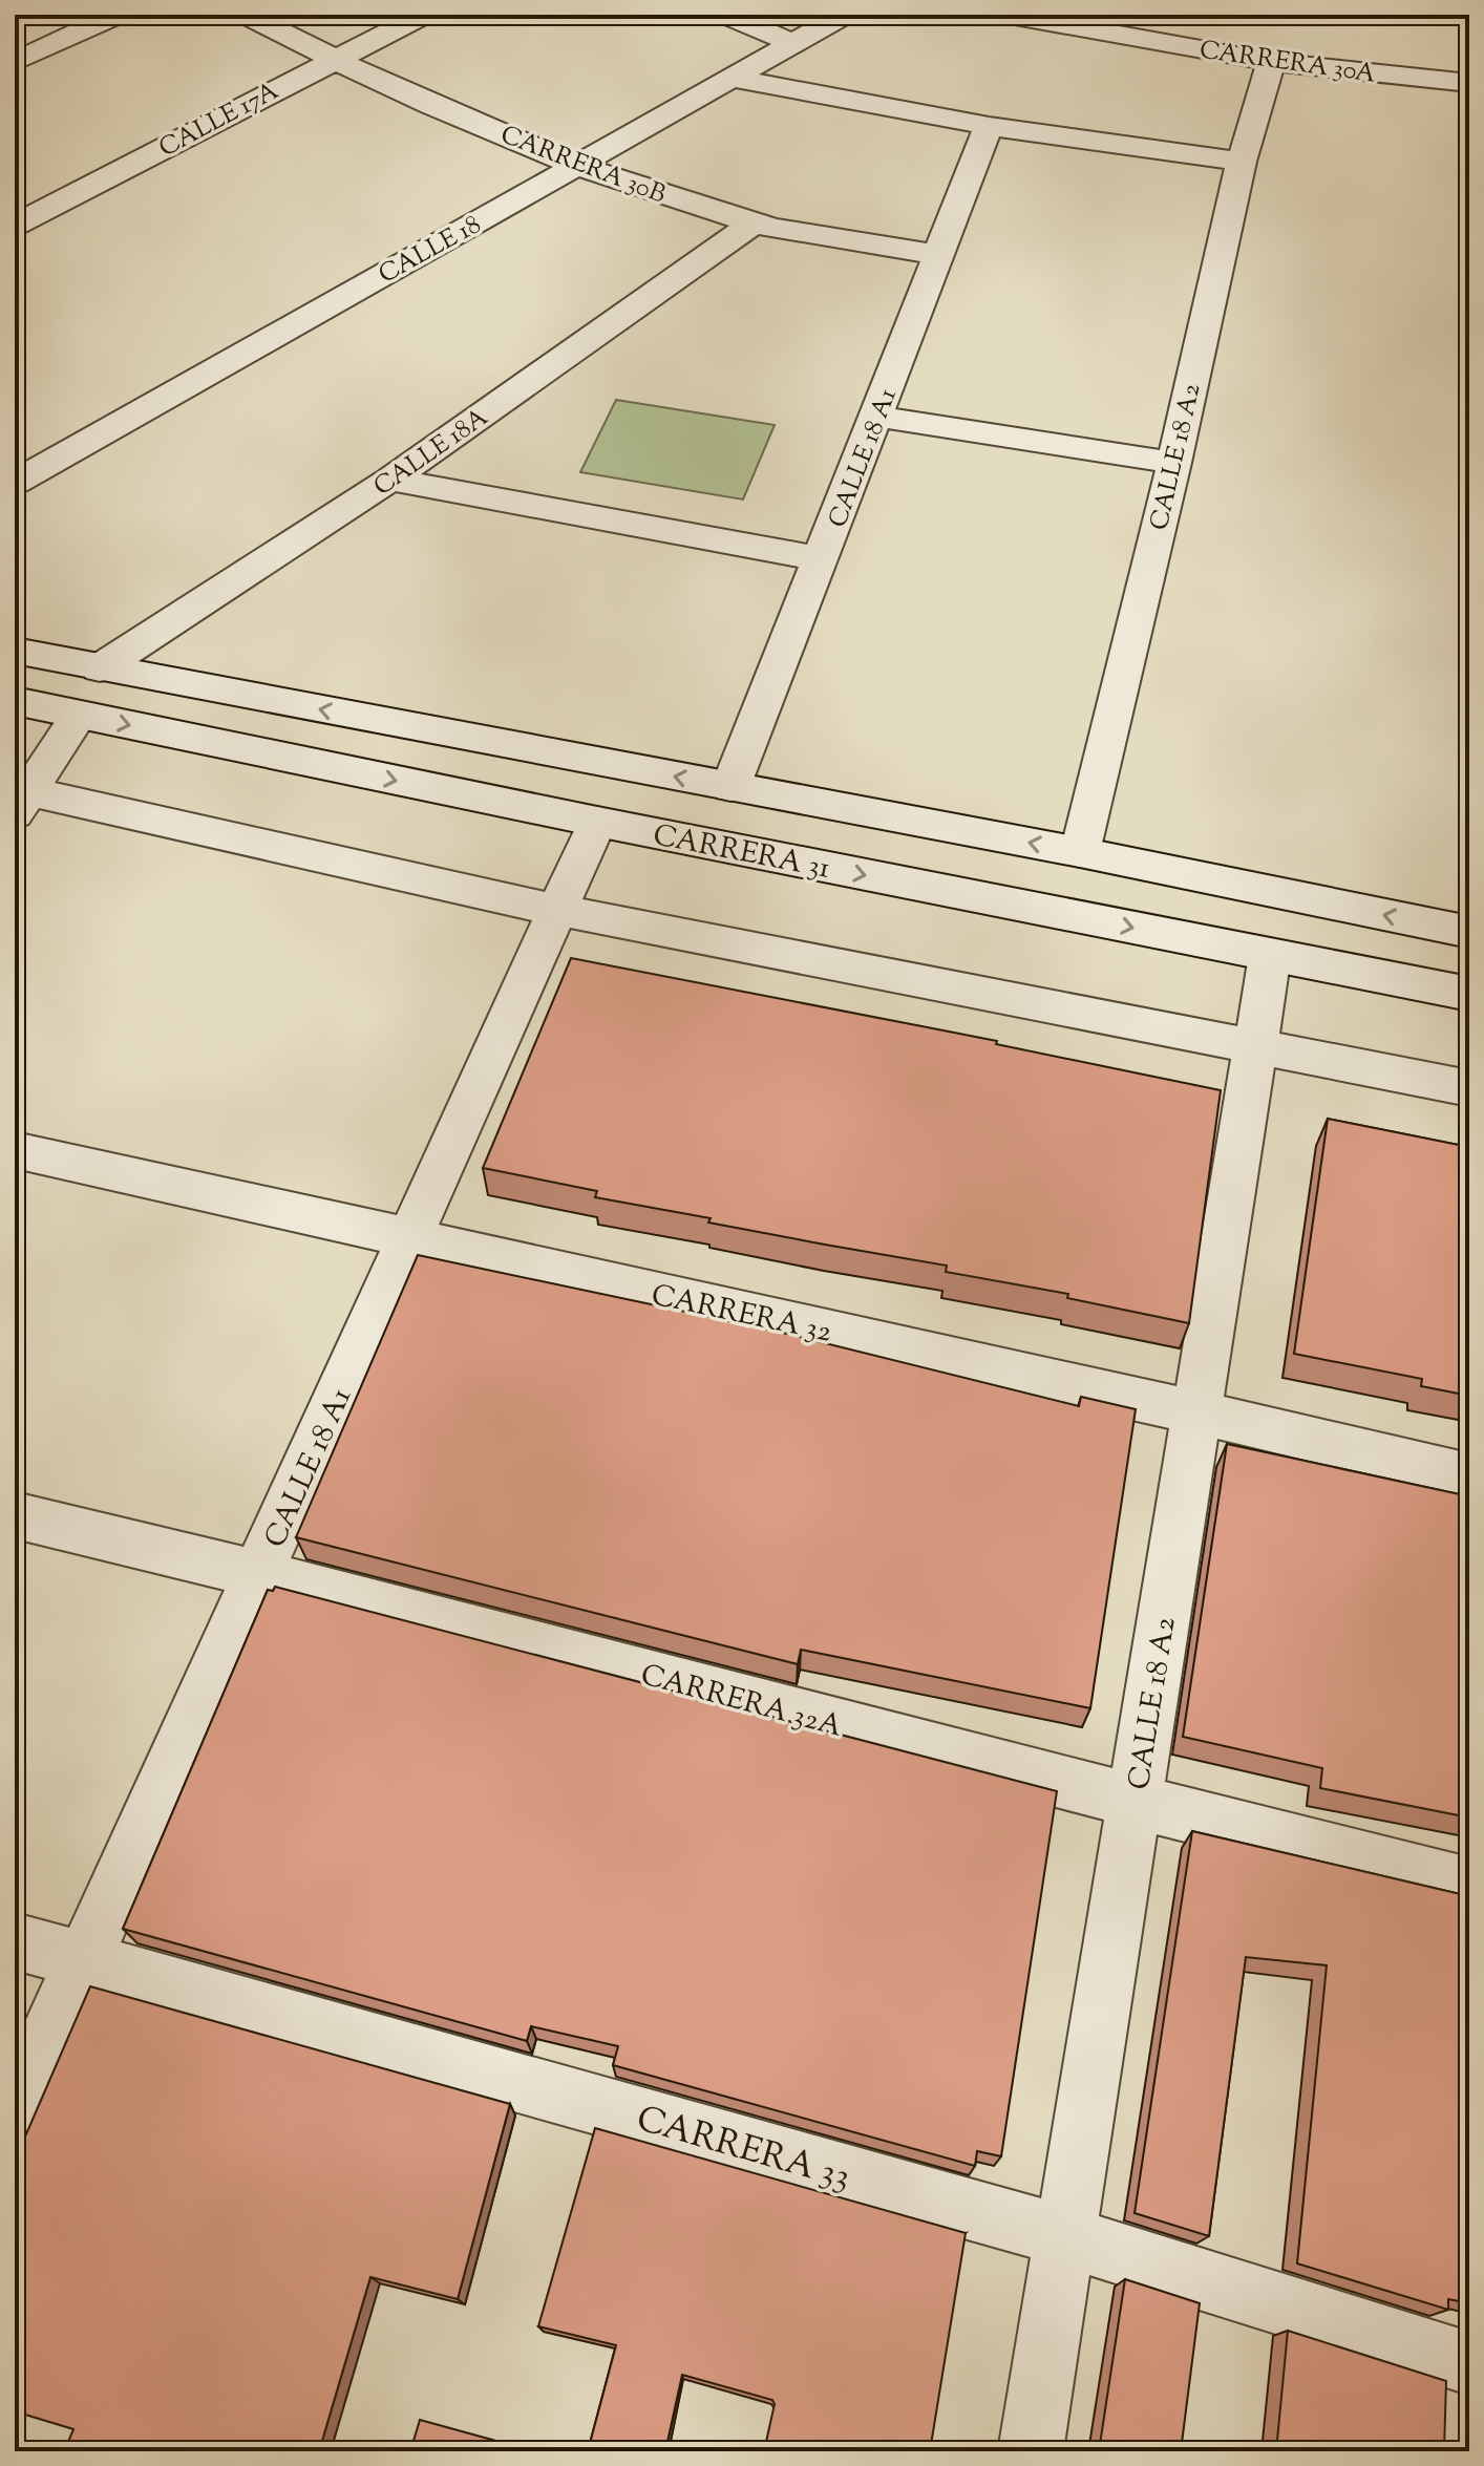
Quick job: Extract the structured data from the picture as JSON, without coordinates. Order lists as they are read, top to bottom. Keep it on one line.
{"streets":{"street":["CARRERA 30A","CALLE 17A","CARRERA 30B","CALLE 18","CALLE 18A","CALLE 18 A2","CALLE 18 A1","CARRERA 31","CARRERA 32","CARRERA 32A","CARRERA 33"]},"crossings":[["CARRERA 30A","CALLE 18 A2"],["CALLE 17A","CARRERA 30B"],["CARRERA 30B","CALLE 18"],["CARRERA 30B","CALLE 18A"],["CARRERA 30B","CALLE 18 A1"],["CALLE 18A","CARRERA 31"],["CALLE 18 A2","CARRERA 31"],["CALLE 18 A2","CARRERA 32"],["CALLE 18 A2","CARRERA 32A"],["CALLE 18 A2","CARRERA 33"],["CALLE 18 A1","CARRERA 31"],["CALLE 18 A1","CARRERA 32"],["CALLE 18 A1","CARRERA 32A"],["CALLE 18 A1","CARRERA 33"]]}
